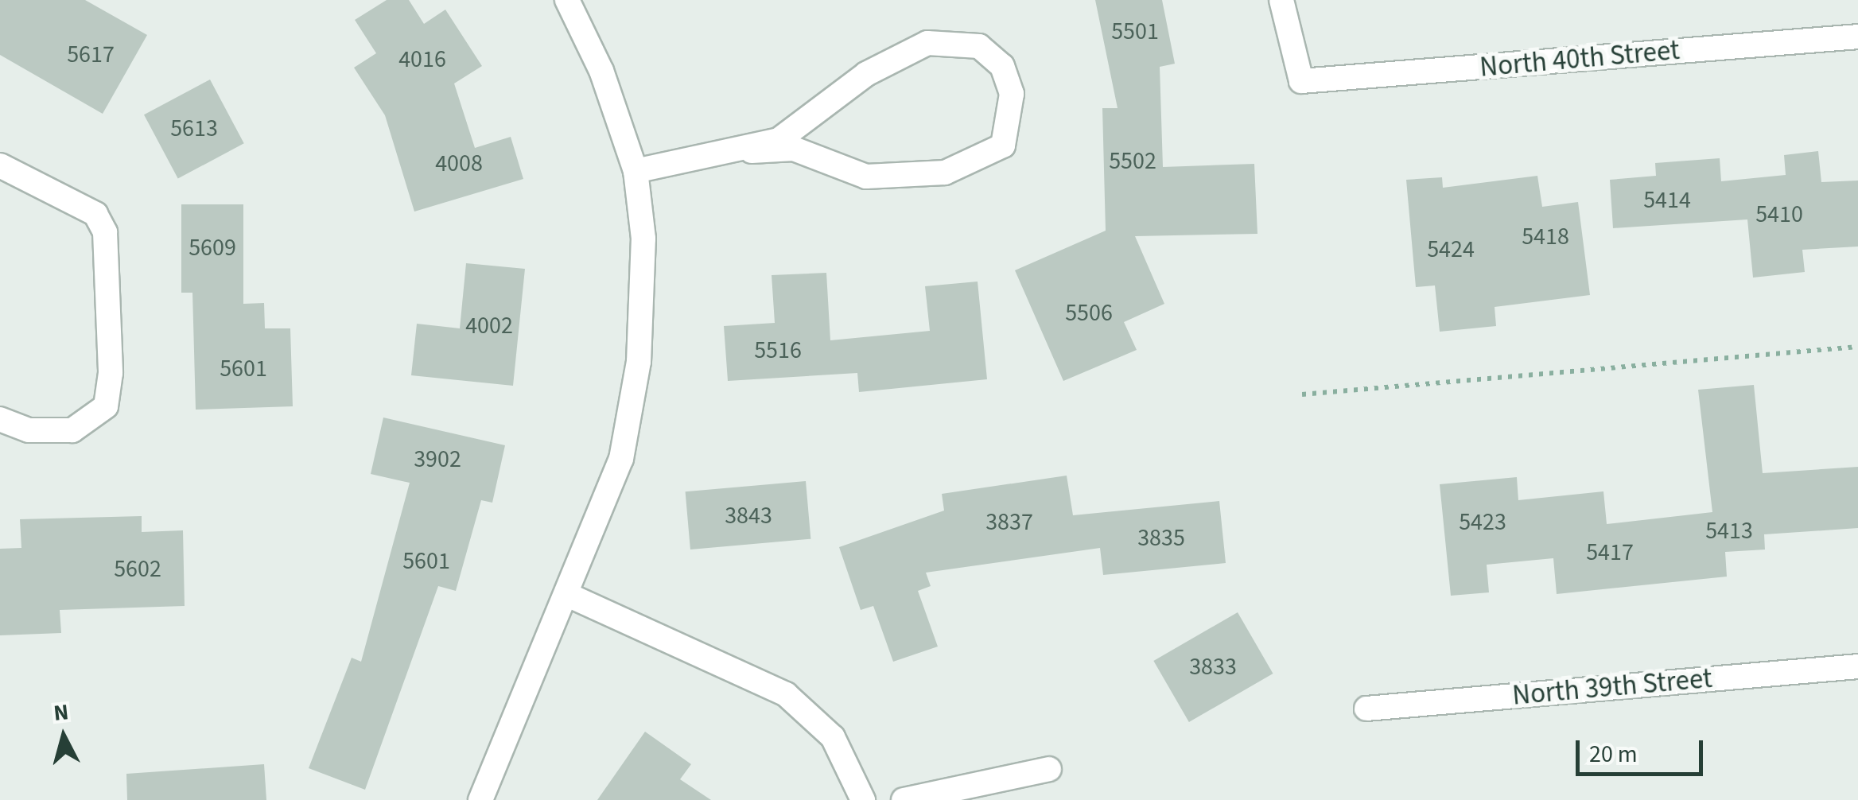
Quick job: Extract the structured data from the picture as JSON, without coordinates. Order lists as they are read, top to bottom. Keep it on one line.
{"streets":{"street":["North 40th Street","North 39th Street"]},"house_numbers":["5501","5617","4016","5613","5502","4008","5414","5410","5418","5609","5424","5506","4002","5516","5601","3902","3843","3837","5423","5413","3835","5417","5601","5602","3833"],"scale_bar":"20 m","north":"top"}
